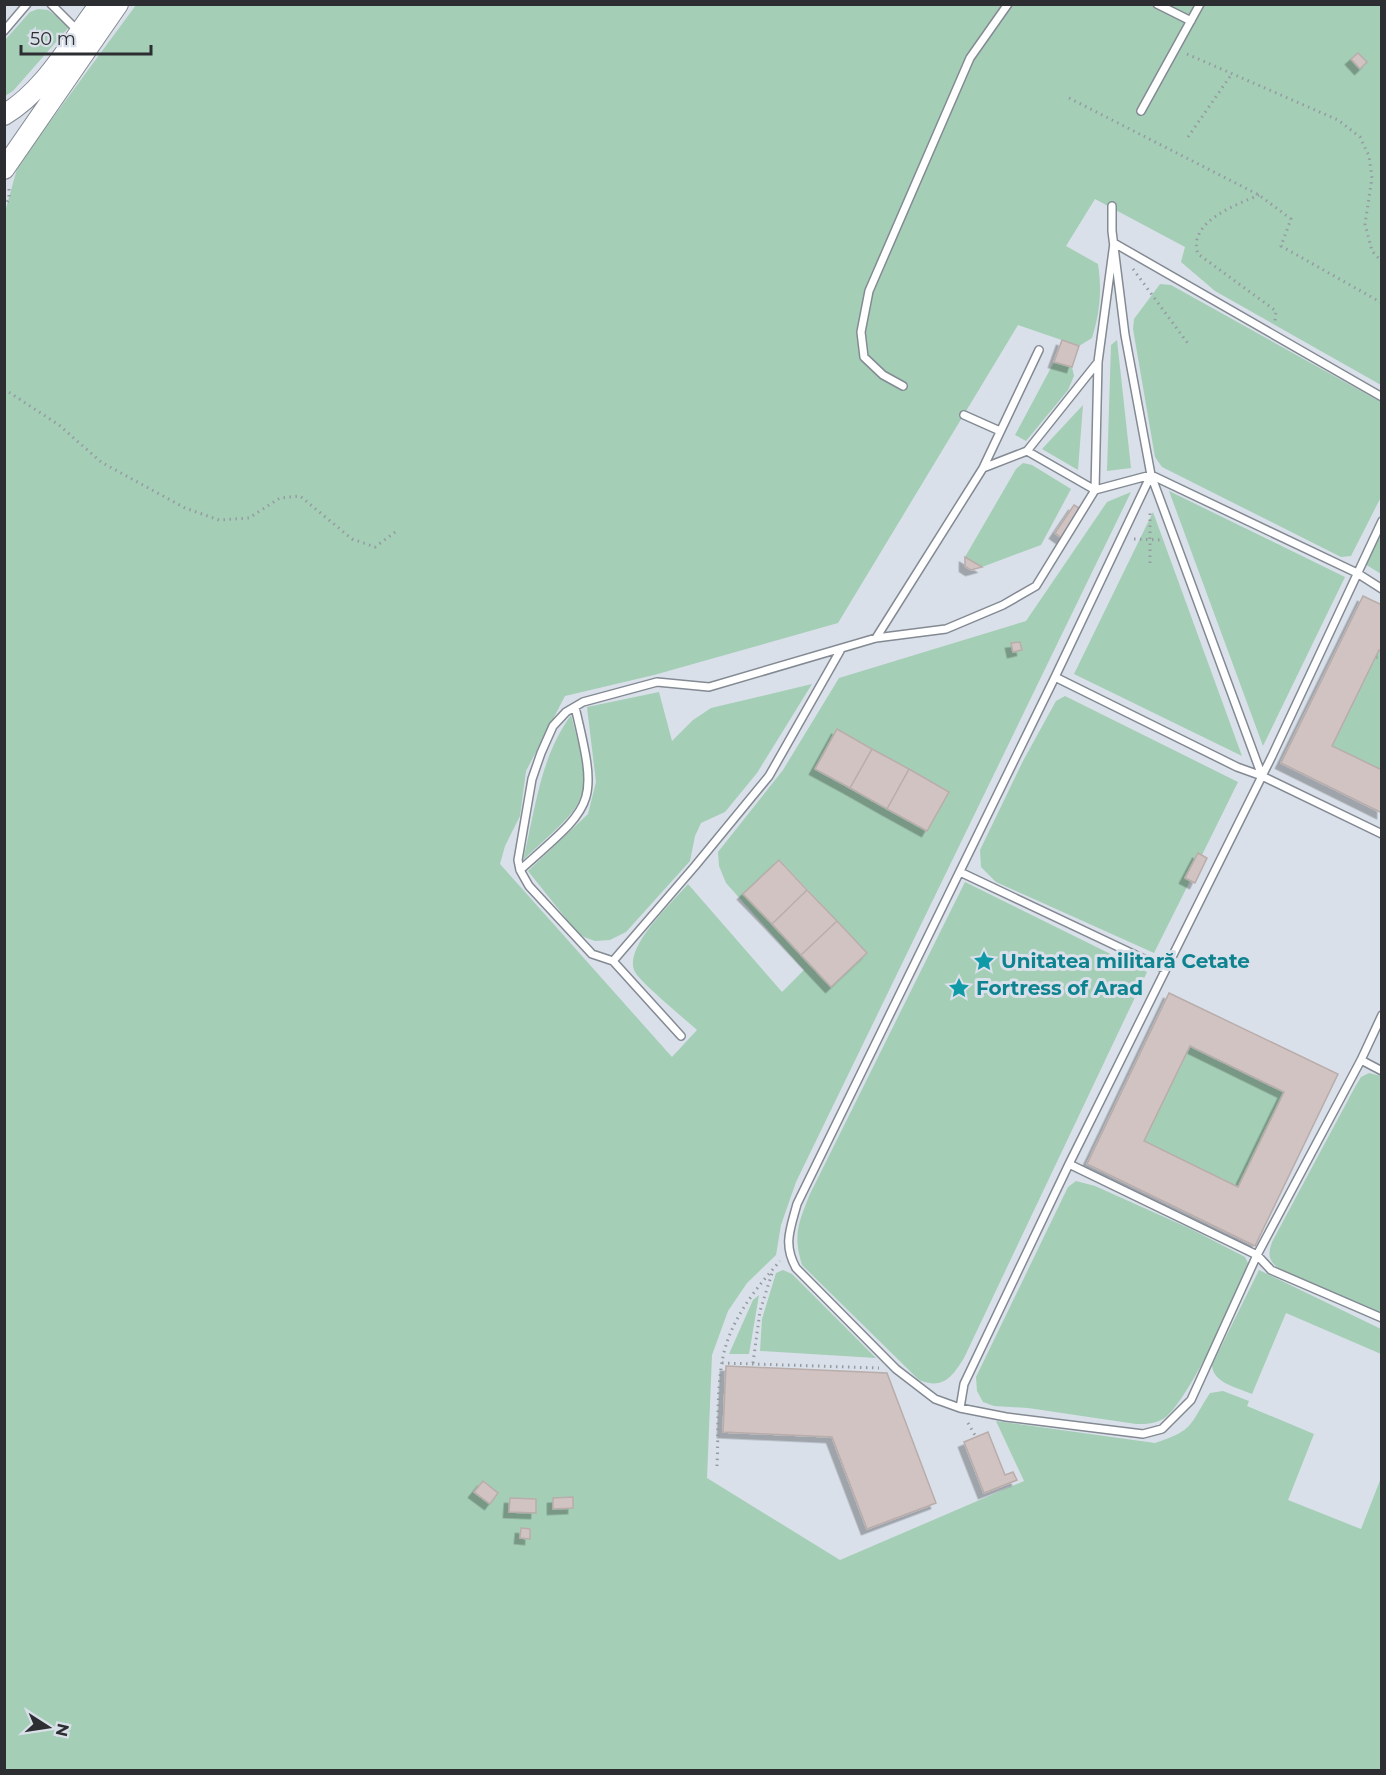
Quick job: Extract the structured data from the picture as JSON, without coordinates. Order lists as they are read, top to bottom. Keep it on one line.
{"places":{"place":["Unitatea militară Cetate","Fortress of Arad"]},"scale_bar":"50 m","north":"right"}
